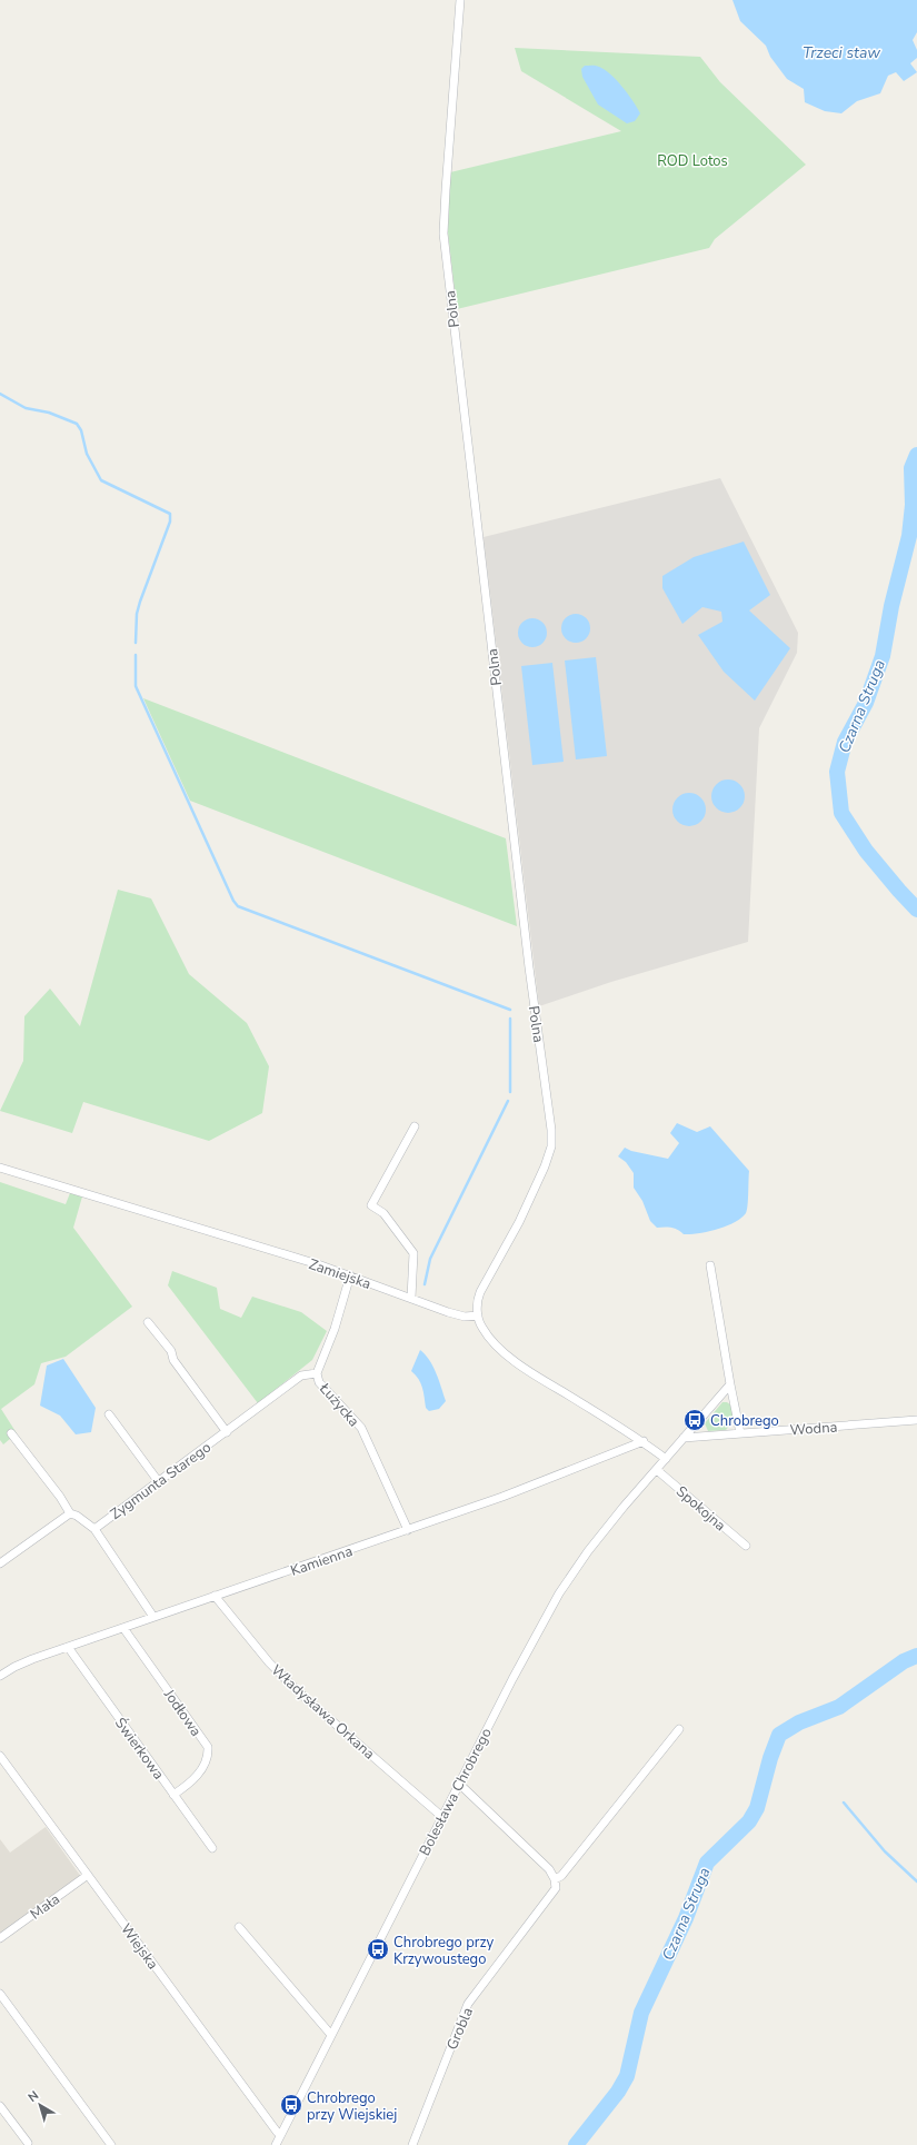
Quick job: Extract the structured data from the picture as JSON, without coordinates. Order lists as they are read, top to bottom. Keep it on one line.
{"streets":{"street":["Polna","Zamiejska","Łużycka","Wodna","Zygmunta Starego","Spokojna","Kamienna","Władysława Orkana","Jodłowa","Świerkowa","Bolesława Chrobrego","Mała","Wiejska","Grobla"]},"crossings":[["Polna","Zamiejska"],["Zamiejska","Łużycka"],["Łużycka","Zygmunta Starego"],["Łużycka","Kamienna"],["Spokojna","Bolesława Chrobrego"],["Kamienna","Władysława Orkana"],["Kamienna","Jodłowa"],["Kamienna","Świerkowa"],["Władysława Orkana","Bolesława Chrobrego"],["Jodłowa","Świerkowa"],["Bolesława Chrobrego","Wiejska"],["Mała","Wiejska"]],"water":["Trzeci staw","Czarna Struga"],"parks":["ROD Lotos"],"places":{"bus stop":["Chrobrego","Chrobrego przy Krzywoustego","Chrobrego przy Wiejskiej"]},"north":"top left"}
